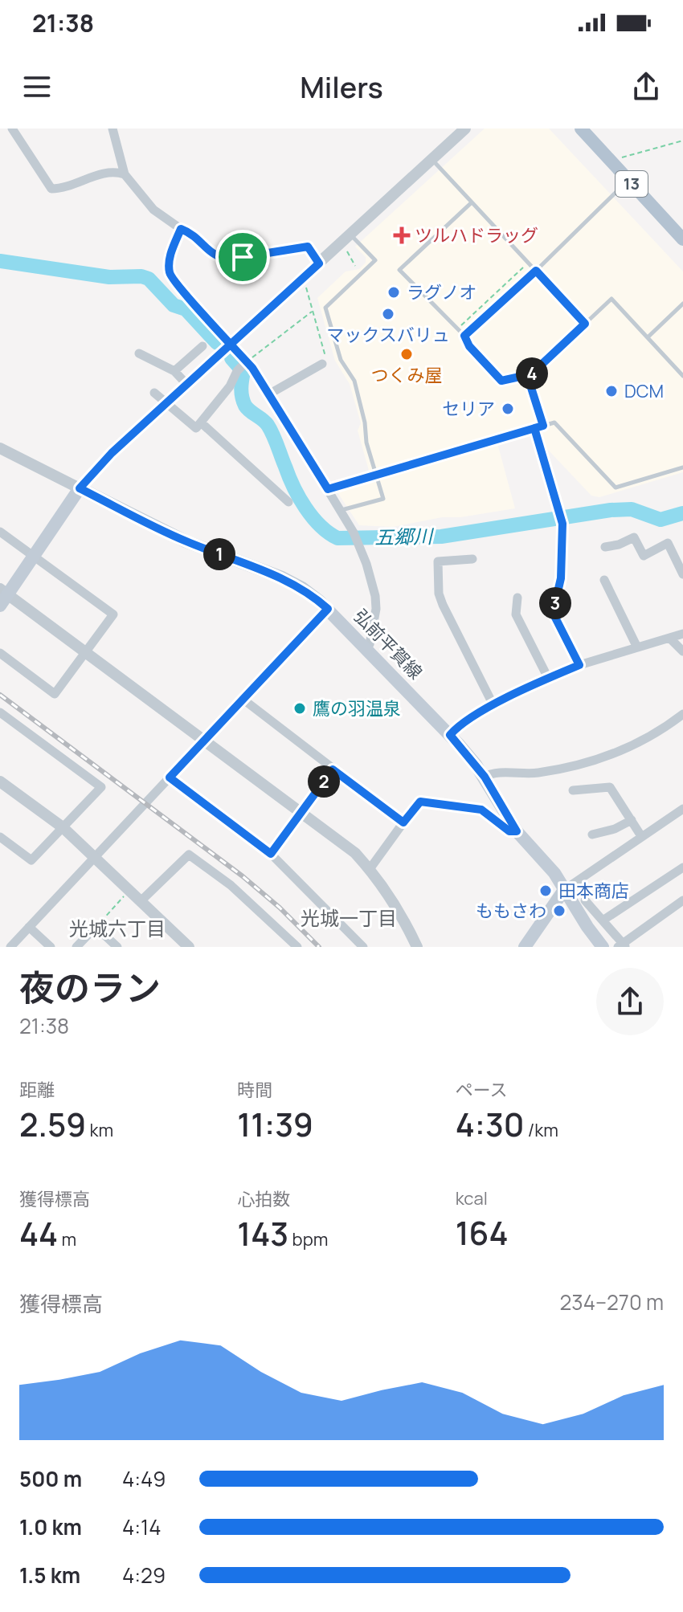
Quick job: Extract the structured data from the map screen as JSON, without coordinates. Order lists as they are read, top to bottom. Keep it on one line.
{"streets":{"main road":["13","弘前平賀線"]},"districts":["光城一丁目","光城六丁目"],"water":["五郷川"],"places":{"health":["ツルハドラッグ"],"other":["ラグノオ","マックスバリュ","つくみ屋","DCM","セリア","鷹の羽温泉","田本商店","ももさわ"]},"page":{"status":"21:38","header":"Milers","pins":["4","1","3","2"],"heading":["夜のラン","21:38"],"stats":[["距離","2.59 km"],["時間","11:39"],["ペース","4:30 /km"],["獲得標高","44 m"],["心拍数","143 bpm"],["kcal","164"]],"chart":["獲得標高","234–270 m"],"list":[{"name":"500 m","note":"4:49"},{"name":"1.0 km","note":"4:14"},{"name":"1.5 km","note":"4:29"}]}}
